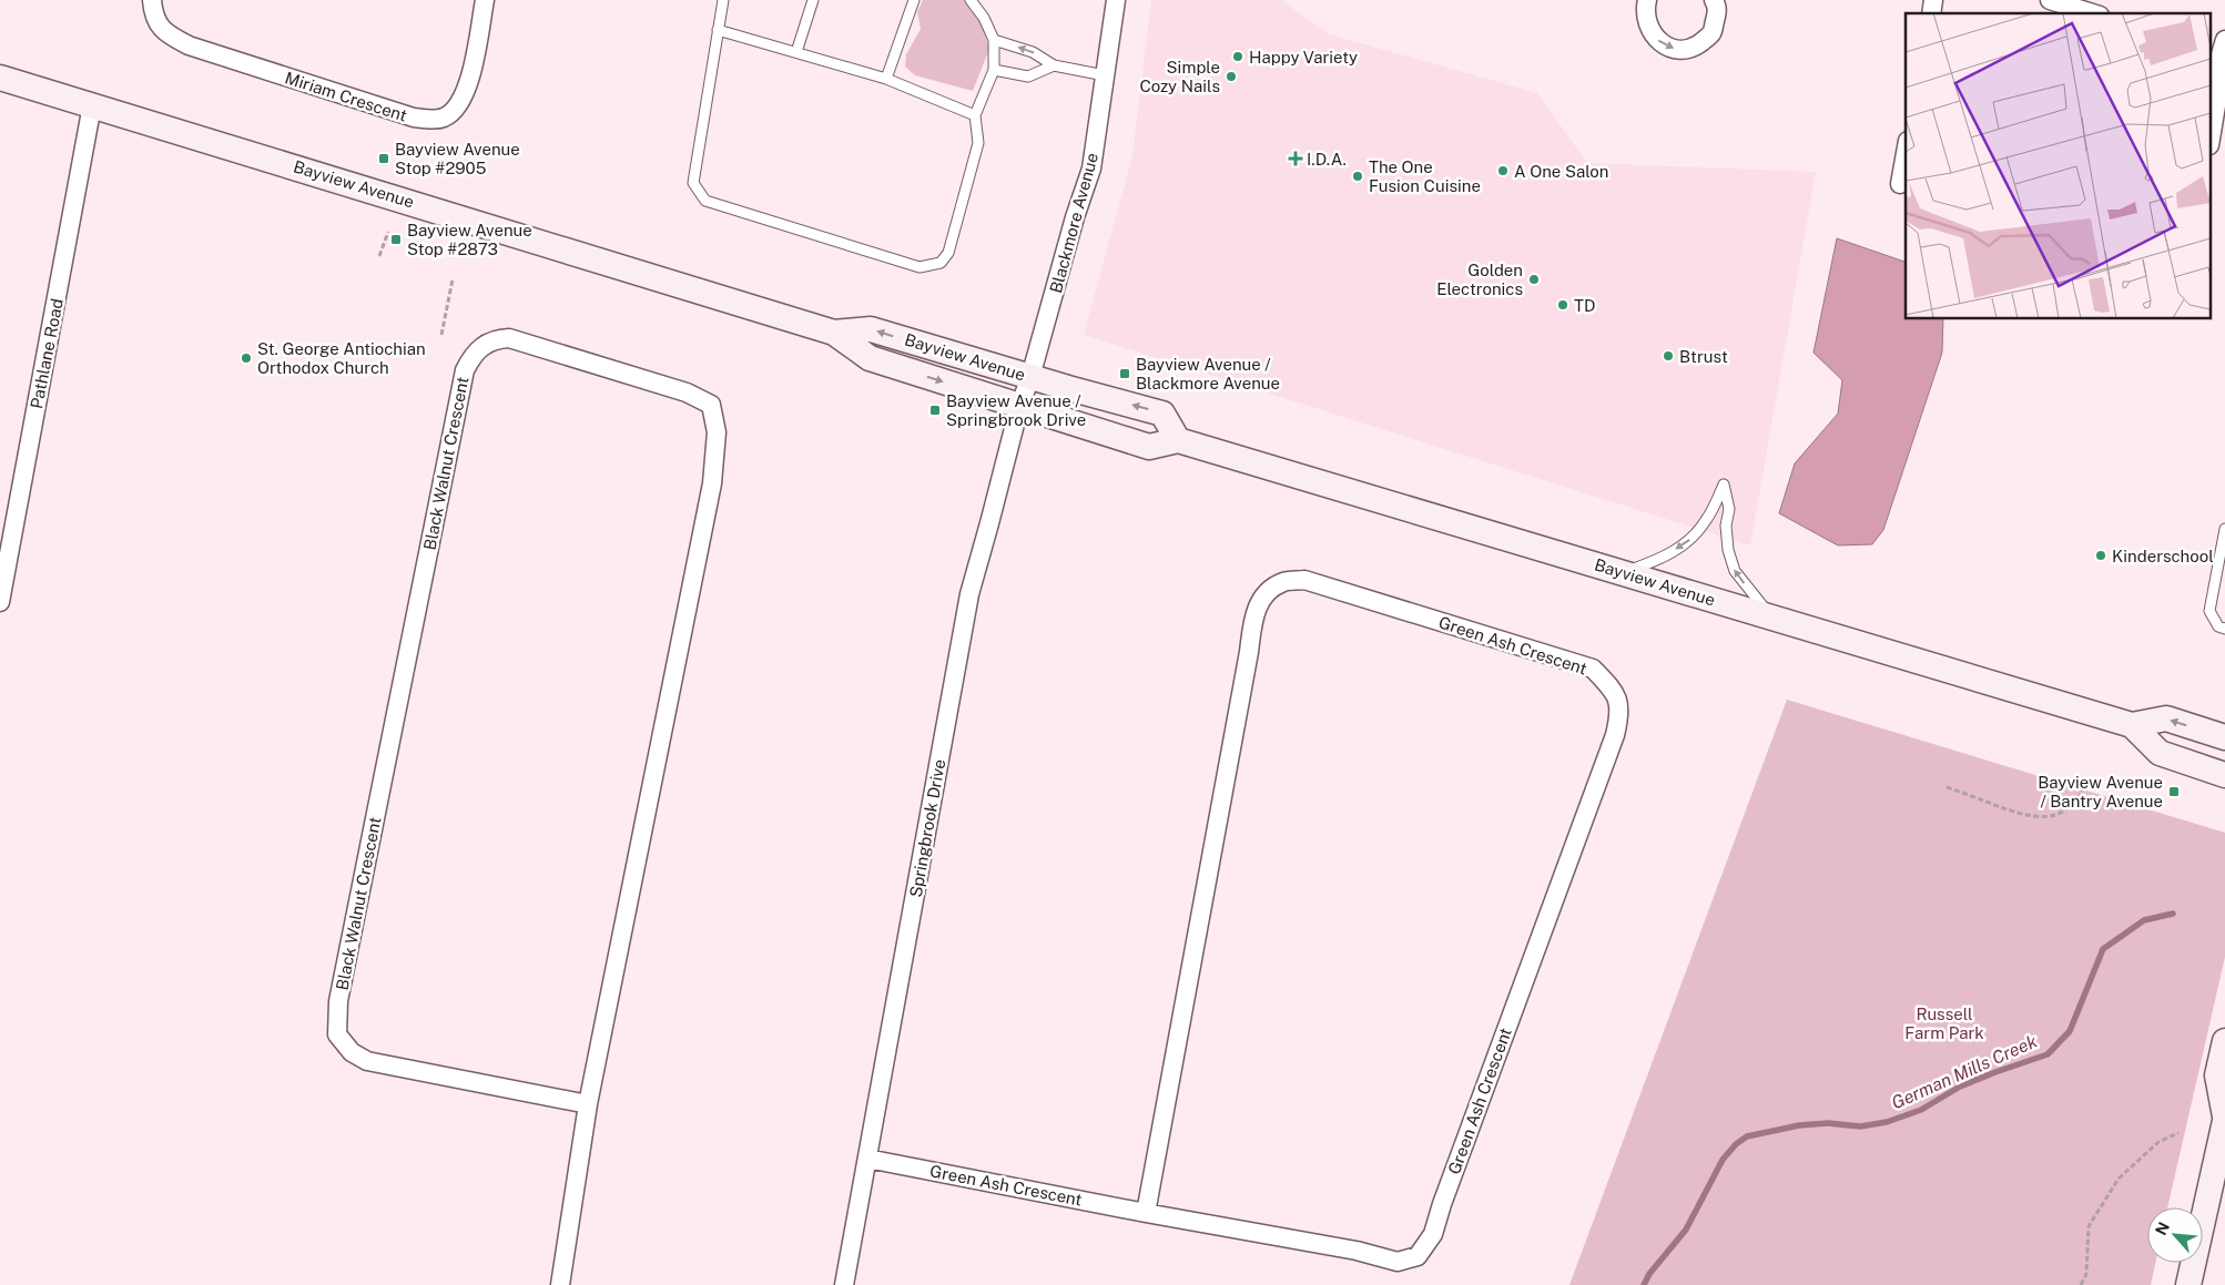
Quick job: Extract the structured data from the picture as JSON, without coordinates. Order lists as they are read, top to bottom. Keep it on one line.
{"streets":{"main road":["Bayview Avenue"],"street":["Miriam Crescent","Blackmore Avenue","Pathlane Road","Black Walnut Crescent","Green Ash Crescent","Springbrook Drive"]},"crossings":[["Bayview Avenue","Blackmore Avenue"],["Bayview Avenue","Pathlane Road"],["Bayview Avenue","Springbrook Drive"],["Blackmore Avenue","Springbrook Drive"],["Green Ash Crescent","Springbrook Drive"]],"water":["German Mills Creek"],"parks":["Russell Farm Park"],"places":{"other":["Happy Variety","Simple Cozy Nails","A One Salon","The One Fusion Cuisine","Golden Electronics","TD","Btrust","St. George Antiochian Orthodox Church","Kinderschool"],"transit":["Bayview Avenue Stop #2905","Bayview Avenue Stop #2873","Bayview Avenue / Blackmore Avenue","Bayview Avenue / Springbrook Drive","Bayview Avenue / Bantry Avenue"],"health":["I.D.A."]},"north":"top left"}
